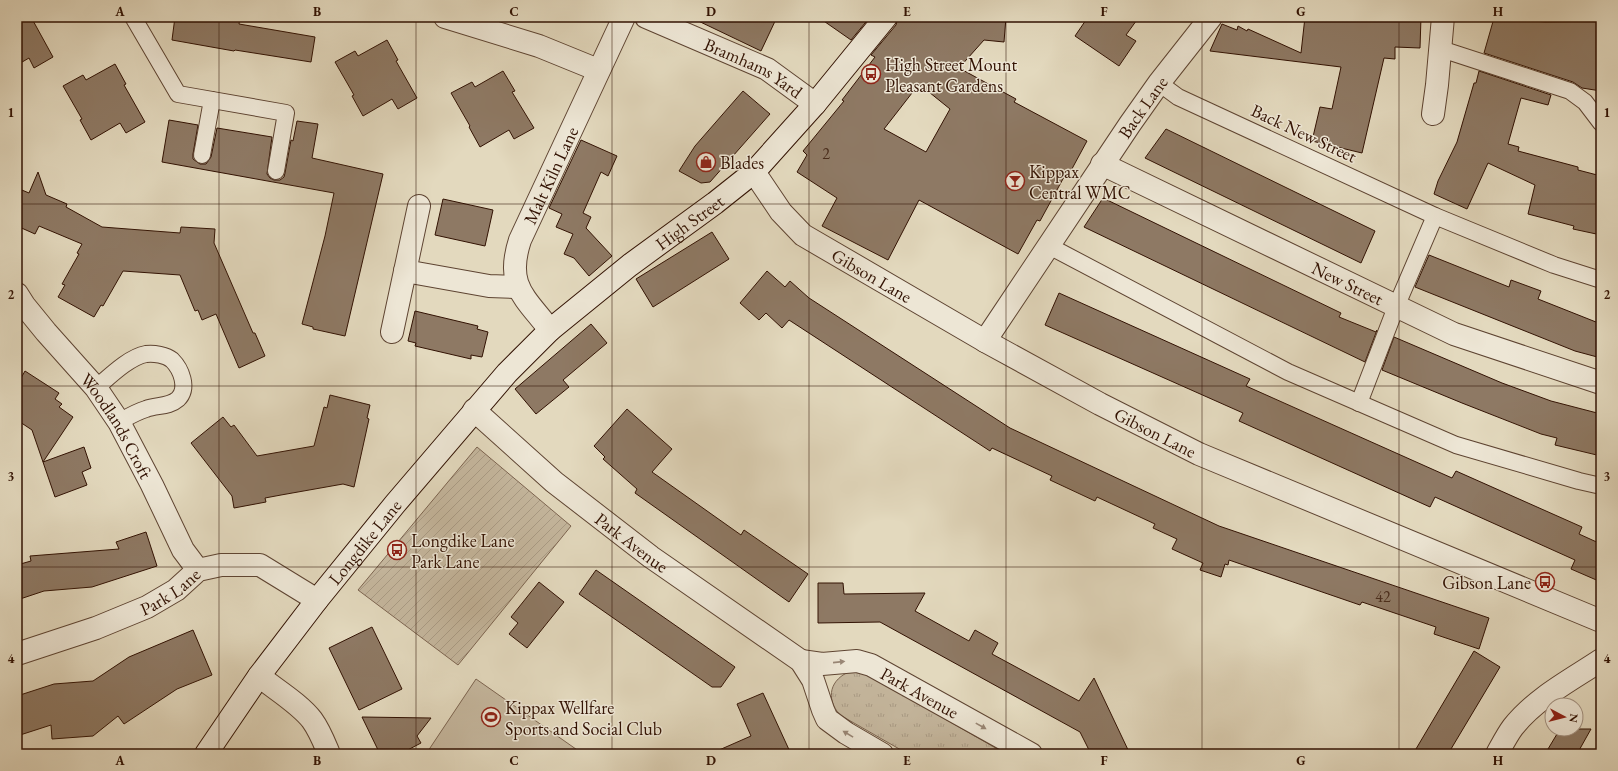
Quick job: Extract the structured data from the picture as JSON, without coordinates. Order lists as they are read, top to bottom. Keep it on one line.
{"streets":{"street":["Bramhams Yard","Back Lane","Malt Kiln Lane","High Street","Gibson Lane","New Street","Woodlands Croft","Longdike Lane","Park Avenue","Park Lane"],"lane":["Back New Street"]},"crossings":[["Bramhams Yard","High Street"],["Back Lane","Back New Street"],["Back Lane","Gibson Lane"],["Back Lane","New Street"],["Malt Kiln Lane","High Street"],["High Street","Gibson Lane"],["High Street","Longdike Lane"],["High Street","Park Avenue"],["Woodlands Croft","Park Lane"],["Longdike Lane","Park Avenue"],["Longdike Lane","Park Lane"]],"places":{"bus stop":["High Street Mount Pleasant Gardens","Longdike Lane Park Lane","Gibson Lane"],"shop":["Blades"],"bar":["Kippax Central WMC"],"sports":["Kippax Wellfare Sports and Social Club"]},"house_numbers":["2","42"],"north":"right","grid":{"columns":["A","B","C","D","E","F","G","H"],"rows":["1","2","3","4"]}}
